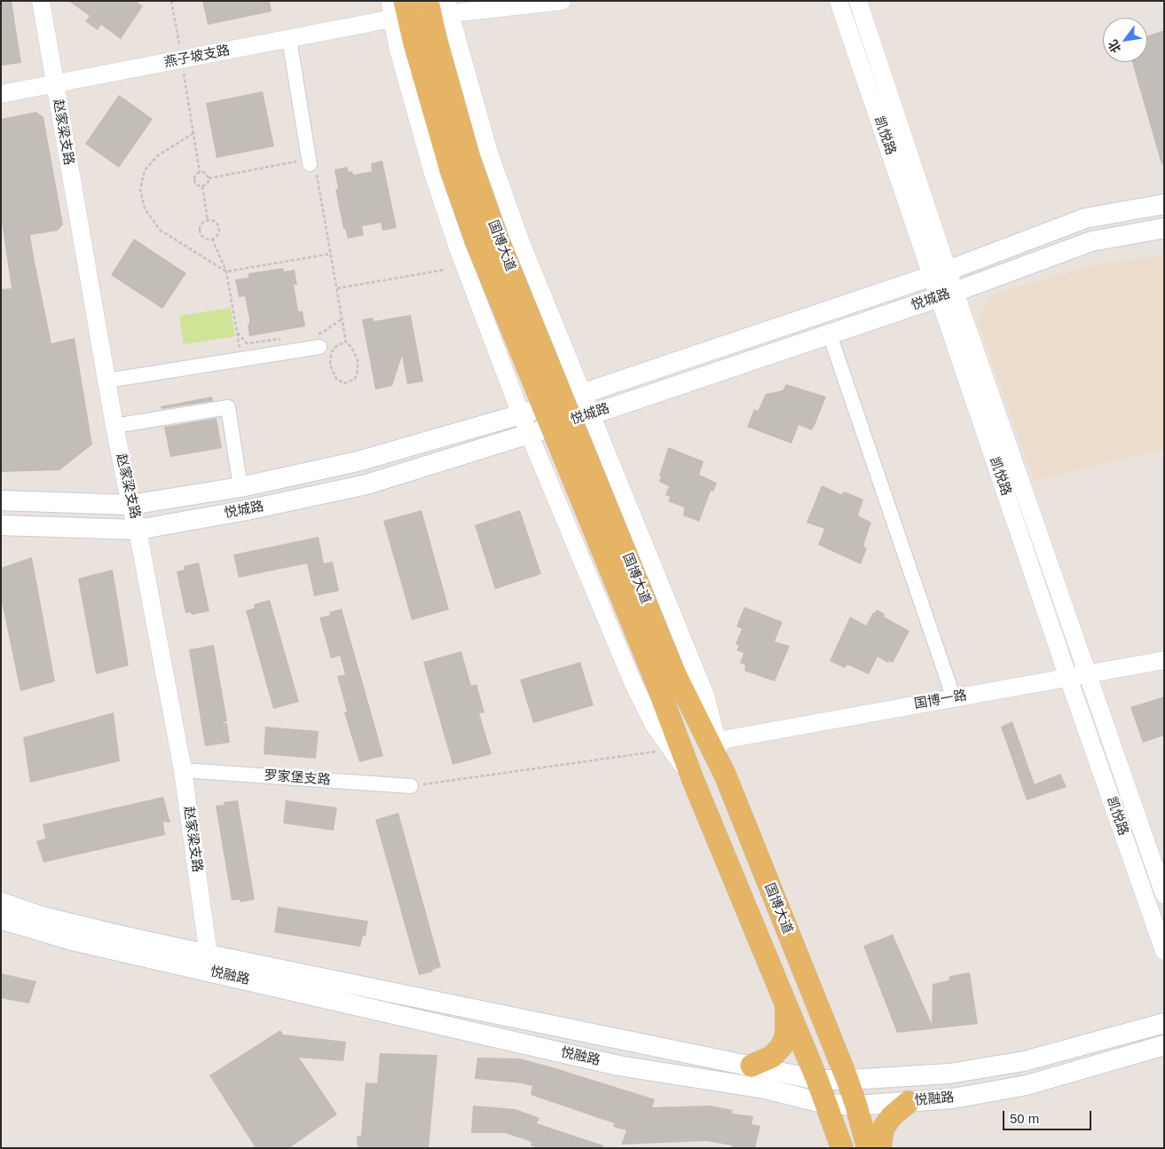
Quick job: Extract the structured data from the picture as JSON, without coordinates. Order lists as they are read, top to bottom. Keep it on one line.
{"streets":{"main road":["国博大道","悦城路","悦融路"],"street":["燕子坡支路","赵家梁支路","凯悦路","国博一路","罗家堡支路"]},"crossings":[["燕子坡支路","赵家梁支路"],["赵家梁支路","悦城路"],["赵家梁支路","罗家堡支路"],["赵家梁支路","悦融路"],["凯悦路","悦城路"],["凯悦路","国博一路"],["国博大道","悦融路"]],"scale_bar":"50 m","north":"bottom left"}
